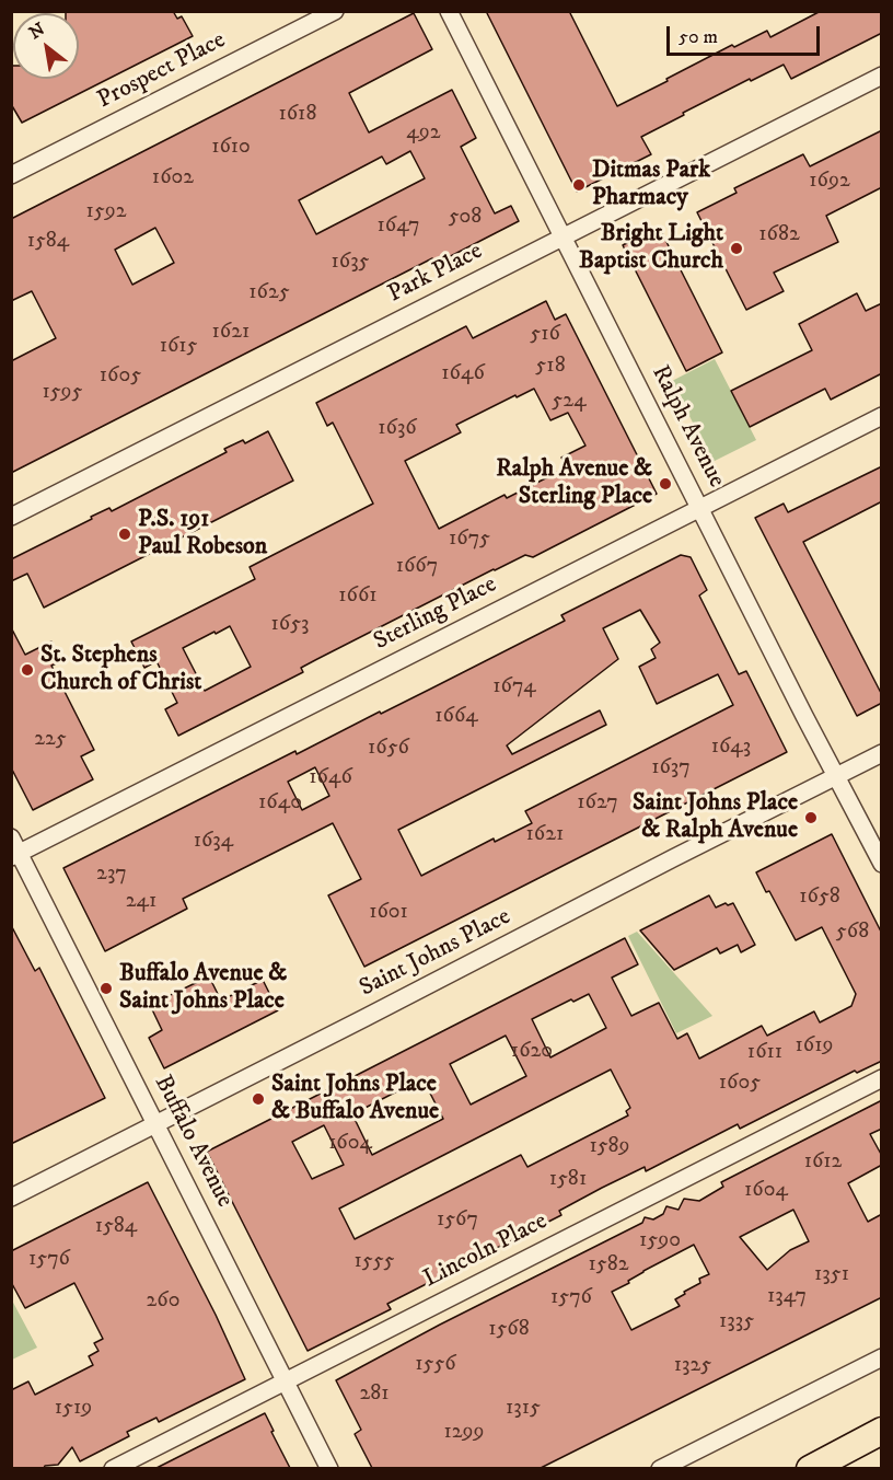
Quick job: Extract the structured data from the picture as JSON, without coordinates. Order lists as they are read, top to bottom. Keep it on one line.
{"streets":{"street":["Prospect Place","Park Place","Ralph Avenue","Sterling Place","Saint Johns Place","Buffalo Avenue","Lincoln Place"]},"crossings":[["Park Place","Ralph Avenue"],["Ralph Avenue","Sterling Place"],["Ralph Avenue","Saint Johns Place"],["Sterling Place","Buffalo Avenue"],["Saint Johns Place","Buffalo Avenue"],["Buffalo Avenue","Lincoln Place"]],"places":["Ditmas Park Pharmacy","Bright Light Baptist Church","Ralph Avenue & Sterling Place","P.S. 191 Paul Robeson","St. Stephens Church of Christ","Saint Johns Place & Ralph Avenue","Buffalo Avenue & Saint Johns Place","Saint Johns Place & Buffalo Avenue"],"house_numbers":["1618","492","1610","1602","1692","1592","508","1647","1682","1584","1635","1625","1621","516","1615","518","1646","1605","1595","524","1636","1675","1667","1661","1653","1674","1664","225","1643","1656","1637","1646","1640","1627","1621","1634","237","1658","241","1601","568","1619","1620","1611","1605","1604","1589","1612","1581","1604","1567","1584","1590","1576","1555","1582","1351","1347","1576","260","1335","1568","1556","1325","281","1519","1315","1299"],"scale_bar":"50 m","north":"top left"}
